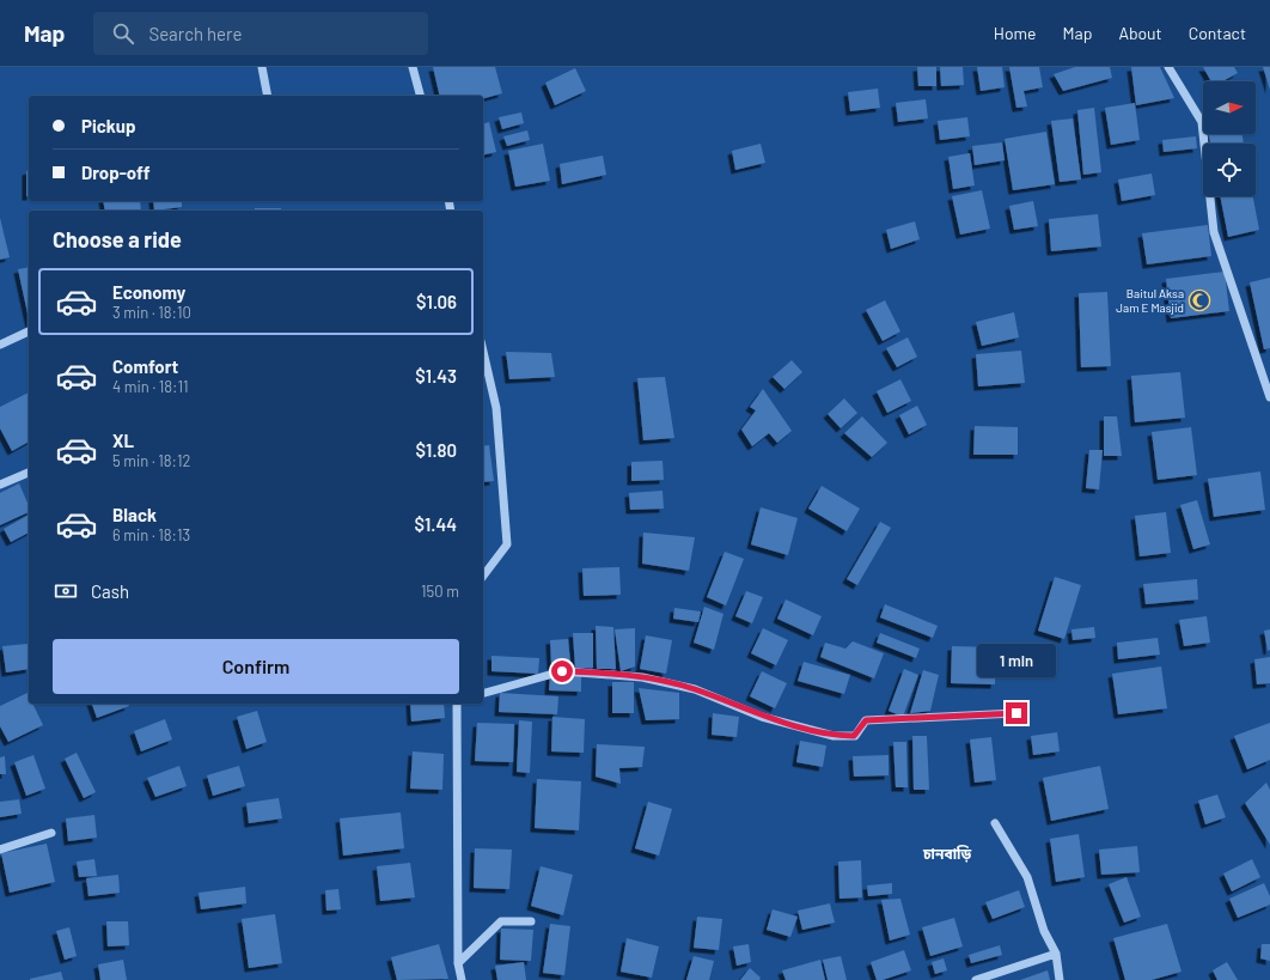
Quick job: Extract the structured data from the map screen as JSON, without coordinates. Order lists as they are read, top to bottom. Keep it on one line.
{"districts":["চানবাড়ি"],"places":{"mosque":["Baitul Aksa Jam E Masjid"]},"north":"right","page":{"header":"Map","search":"Search here","nav":["Home","Map","About","Contact"],"banner":["Pickup","Drop-off"],"heading":"Choose a ride","list":[{"name":"Economy","note":"3 min · 18:10","value":"$1.06"},{"name":"Comfort","note":"4 min · 18:11","value":"$1.43"},{"name":"XL","note":"5 min · 18:12","value":"$1.80"},{"name":"Black","note":"6 min · 18:13","value":"$1.44"}],"pay":["Cash","150 m"],"buttons":"Confirm","bubble":"1 min"}}
